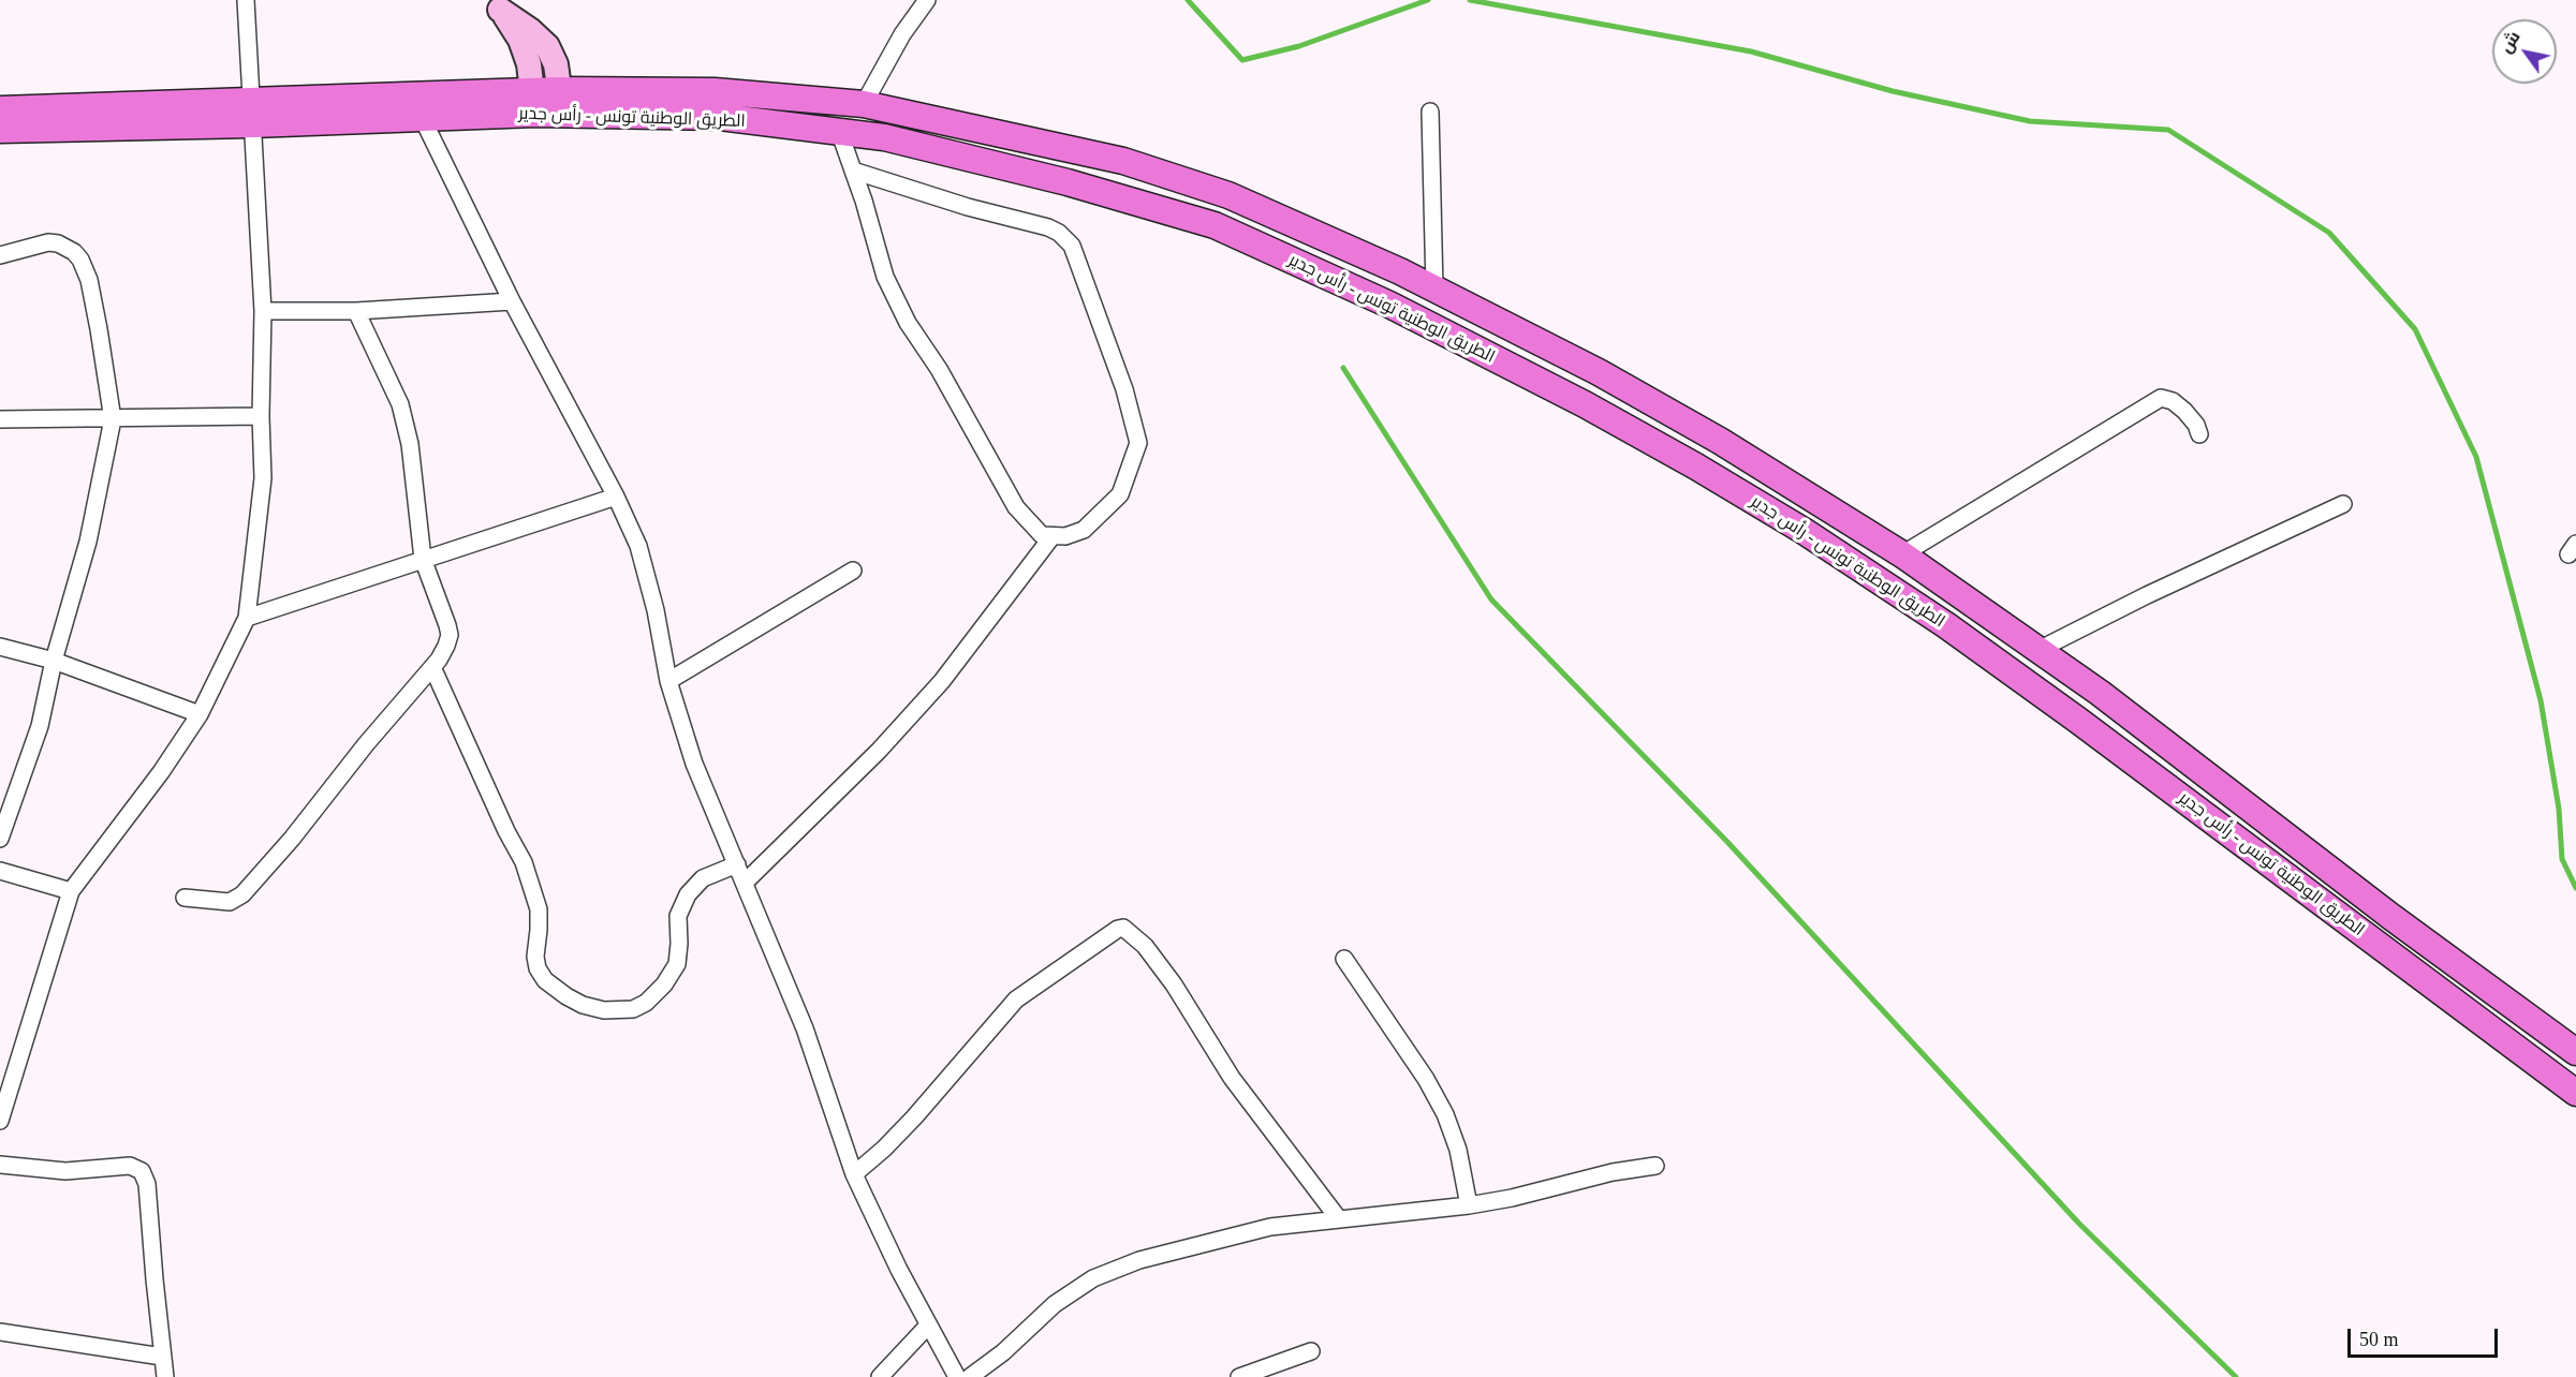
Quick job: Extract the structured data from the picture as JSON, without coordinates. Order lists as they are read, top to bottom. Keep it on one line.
{"streets":{"main road":["الطريق الوطنية تونس - رأس جدير"]},"scale_bar":"50 m","north":"top left"}
